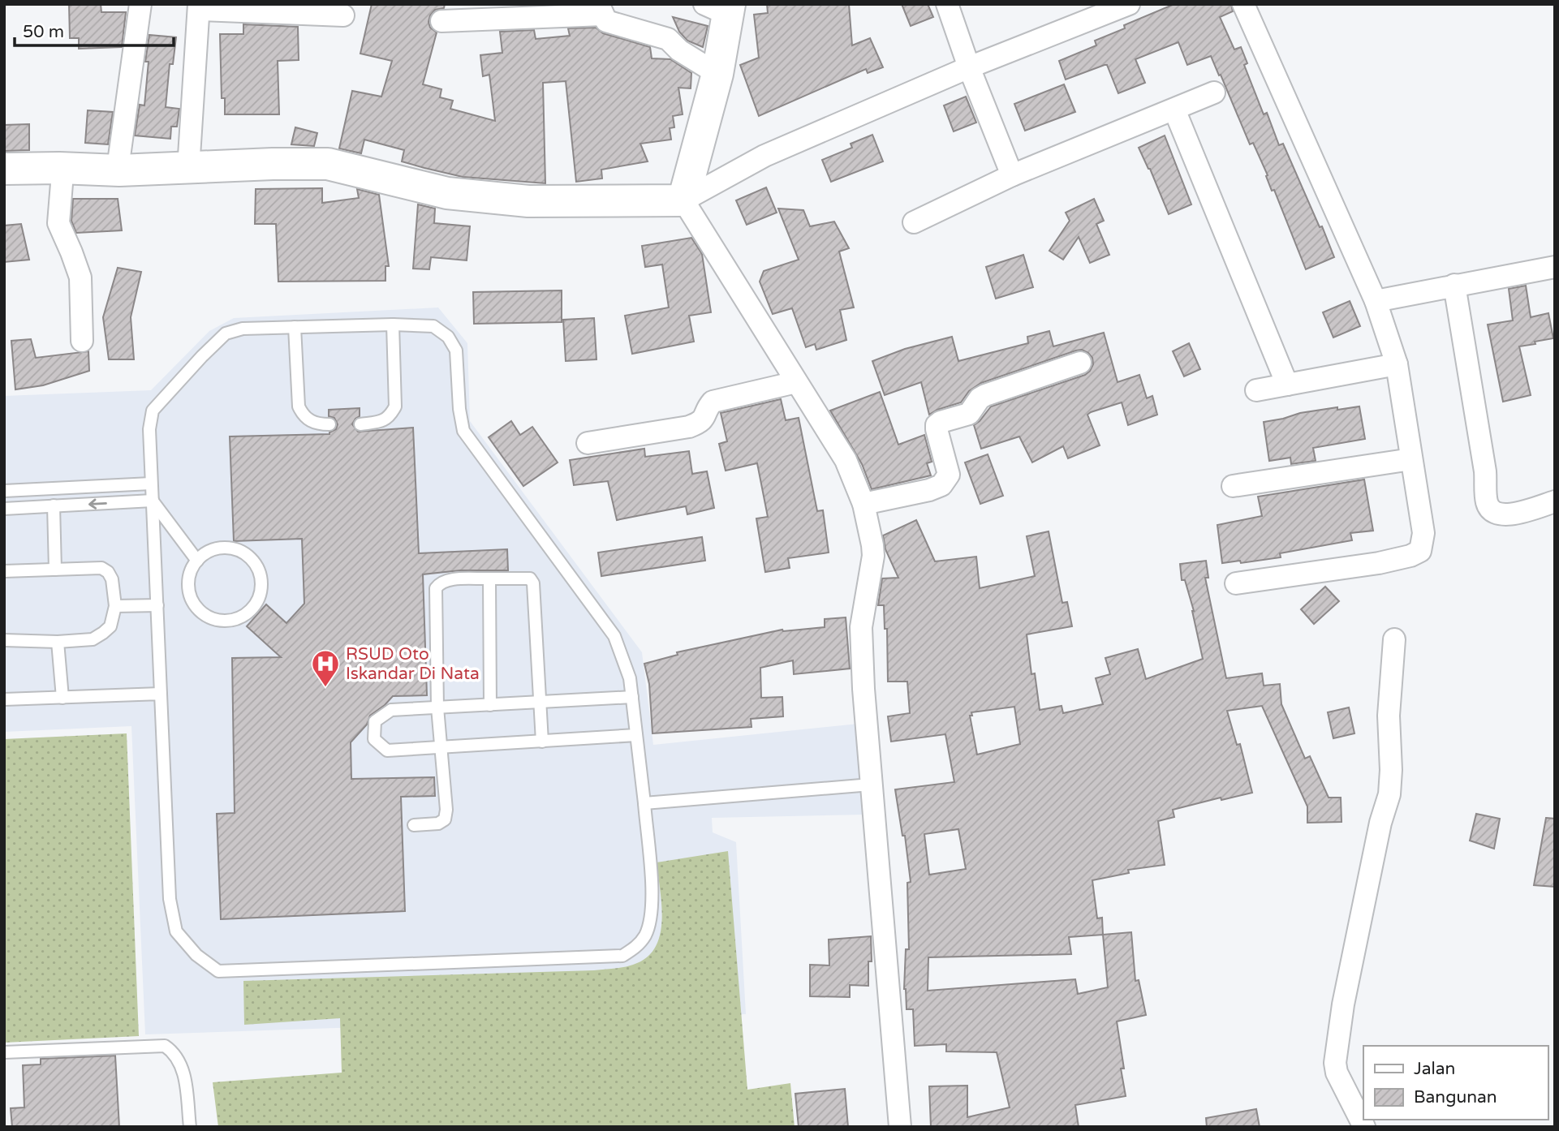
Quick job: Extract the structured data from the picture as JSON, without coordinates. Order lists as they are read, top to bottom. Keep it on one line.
{"places":{"hospital":["RSUD Oto Iskandar Di Nata"]},"legend":["Jalan","Bangunan"],"scale_bar":"50 m"}
